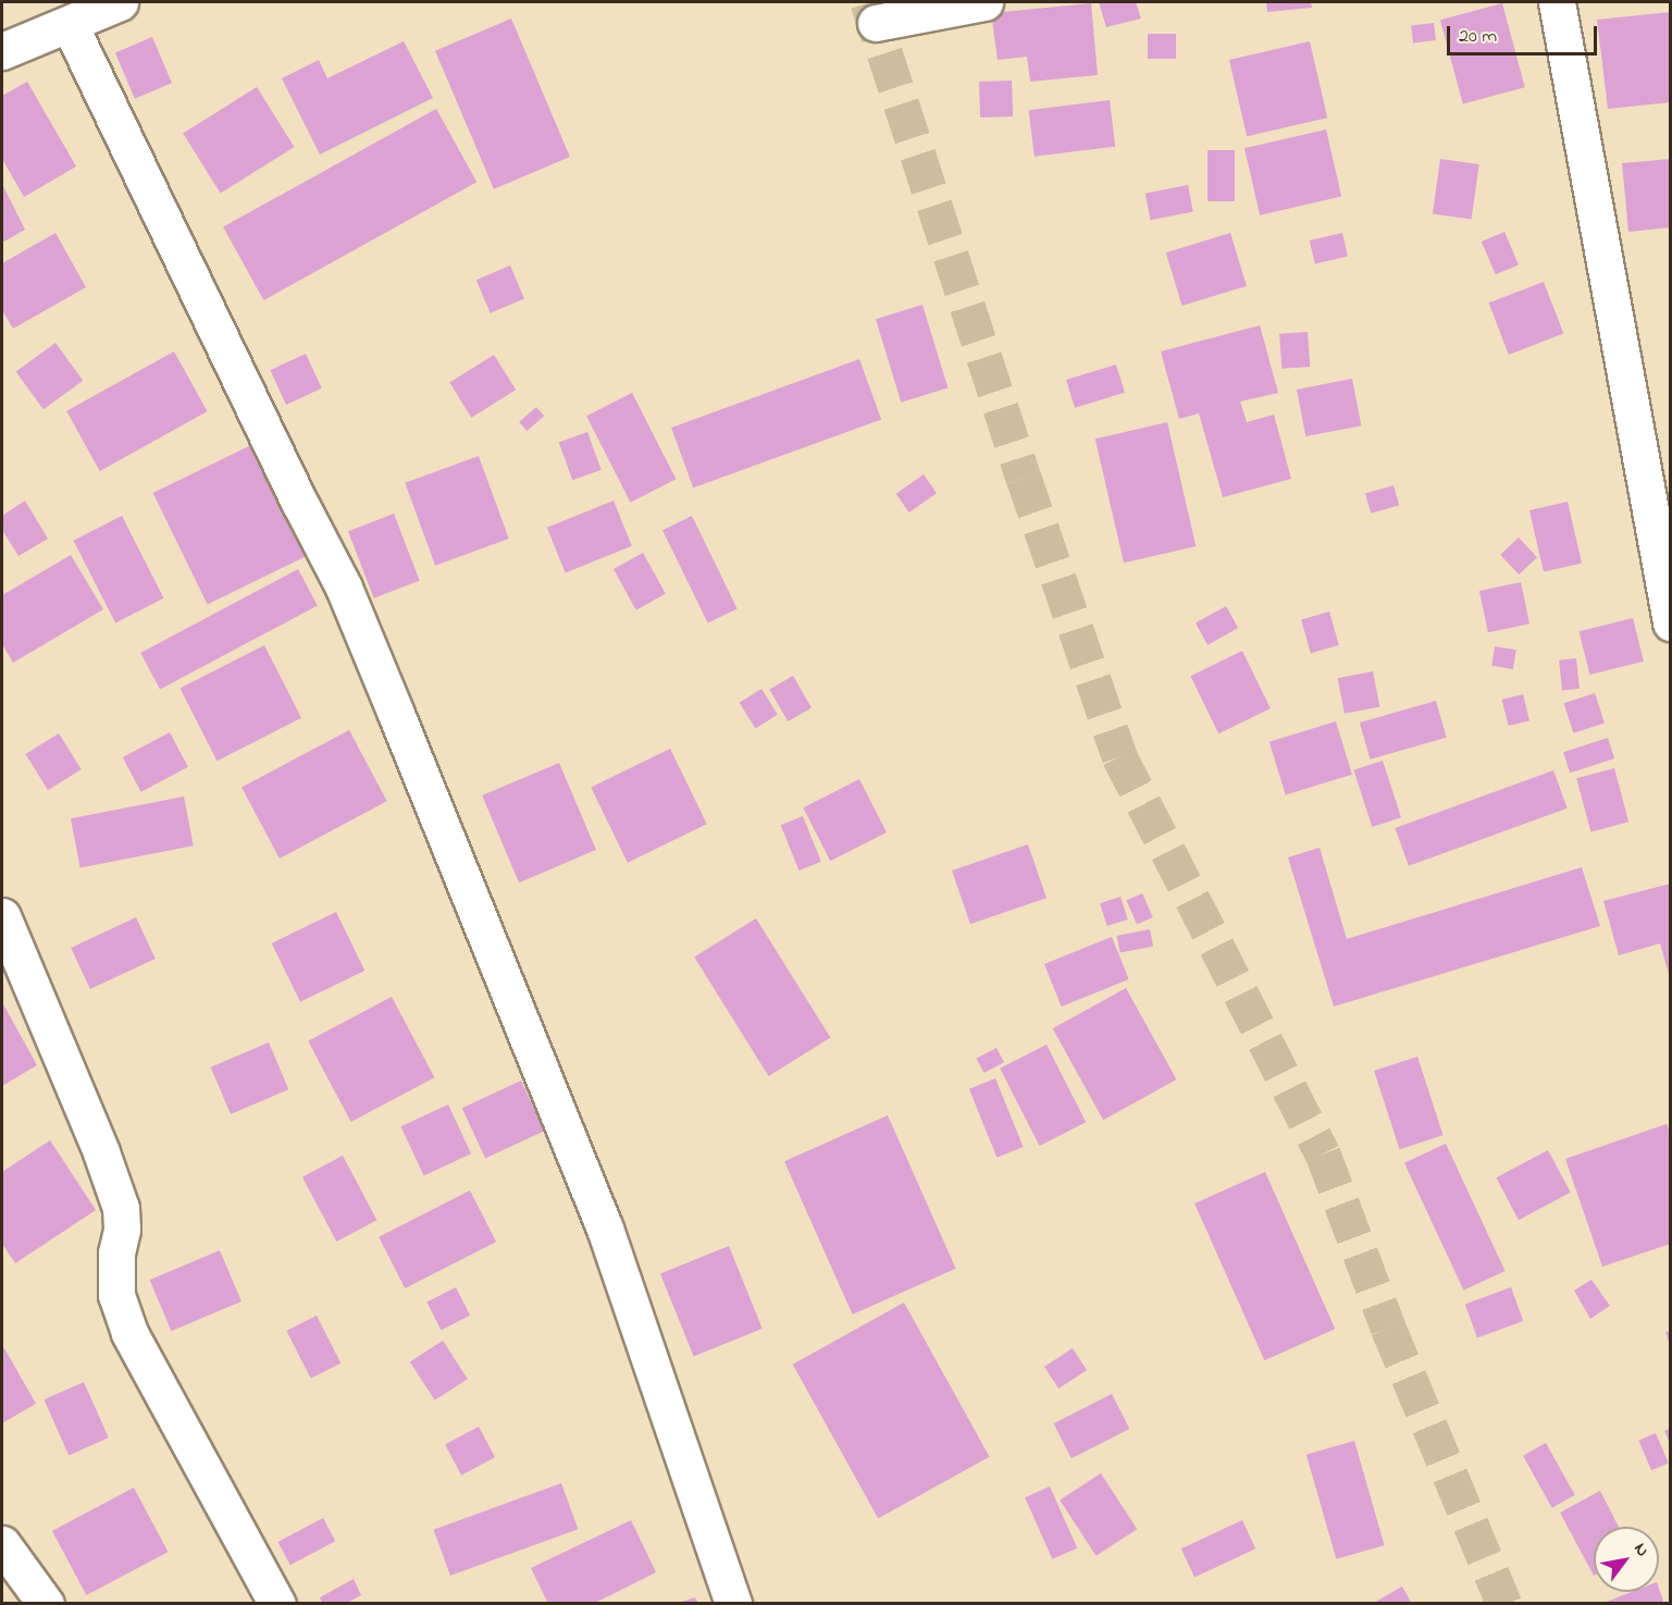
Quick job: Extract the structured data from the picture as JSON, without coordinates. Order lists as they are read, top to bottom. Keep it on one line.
{"scale_bar":"20 m","north":"top right"}
